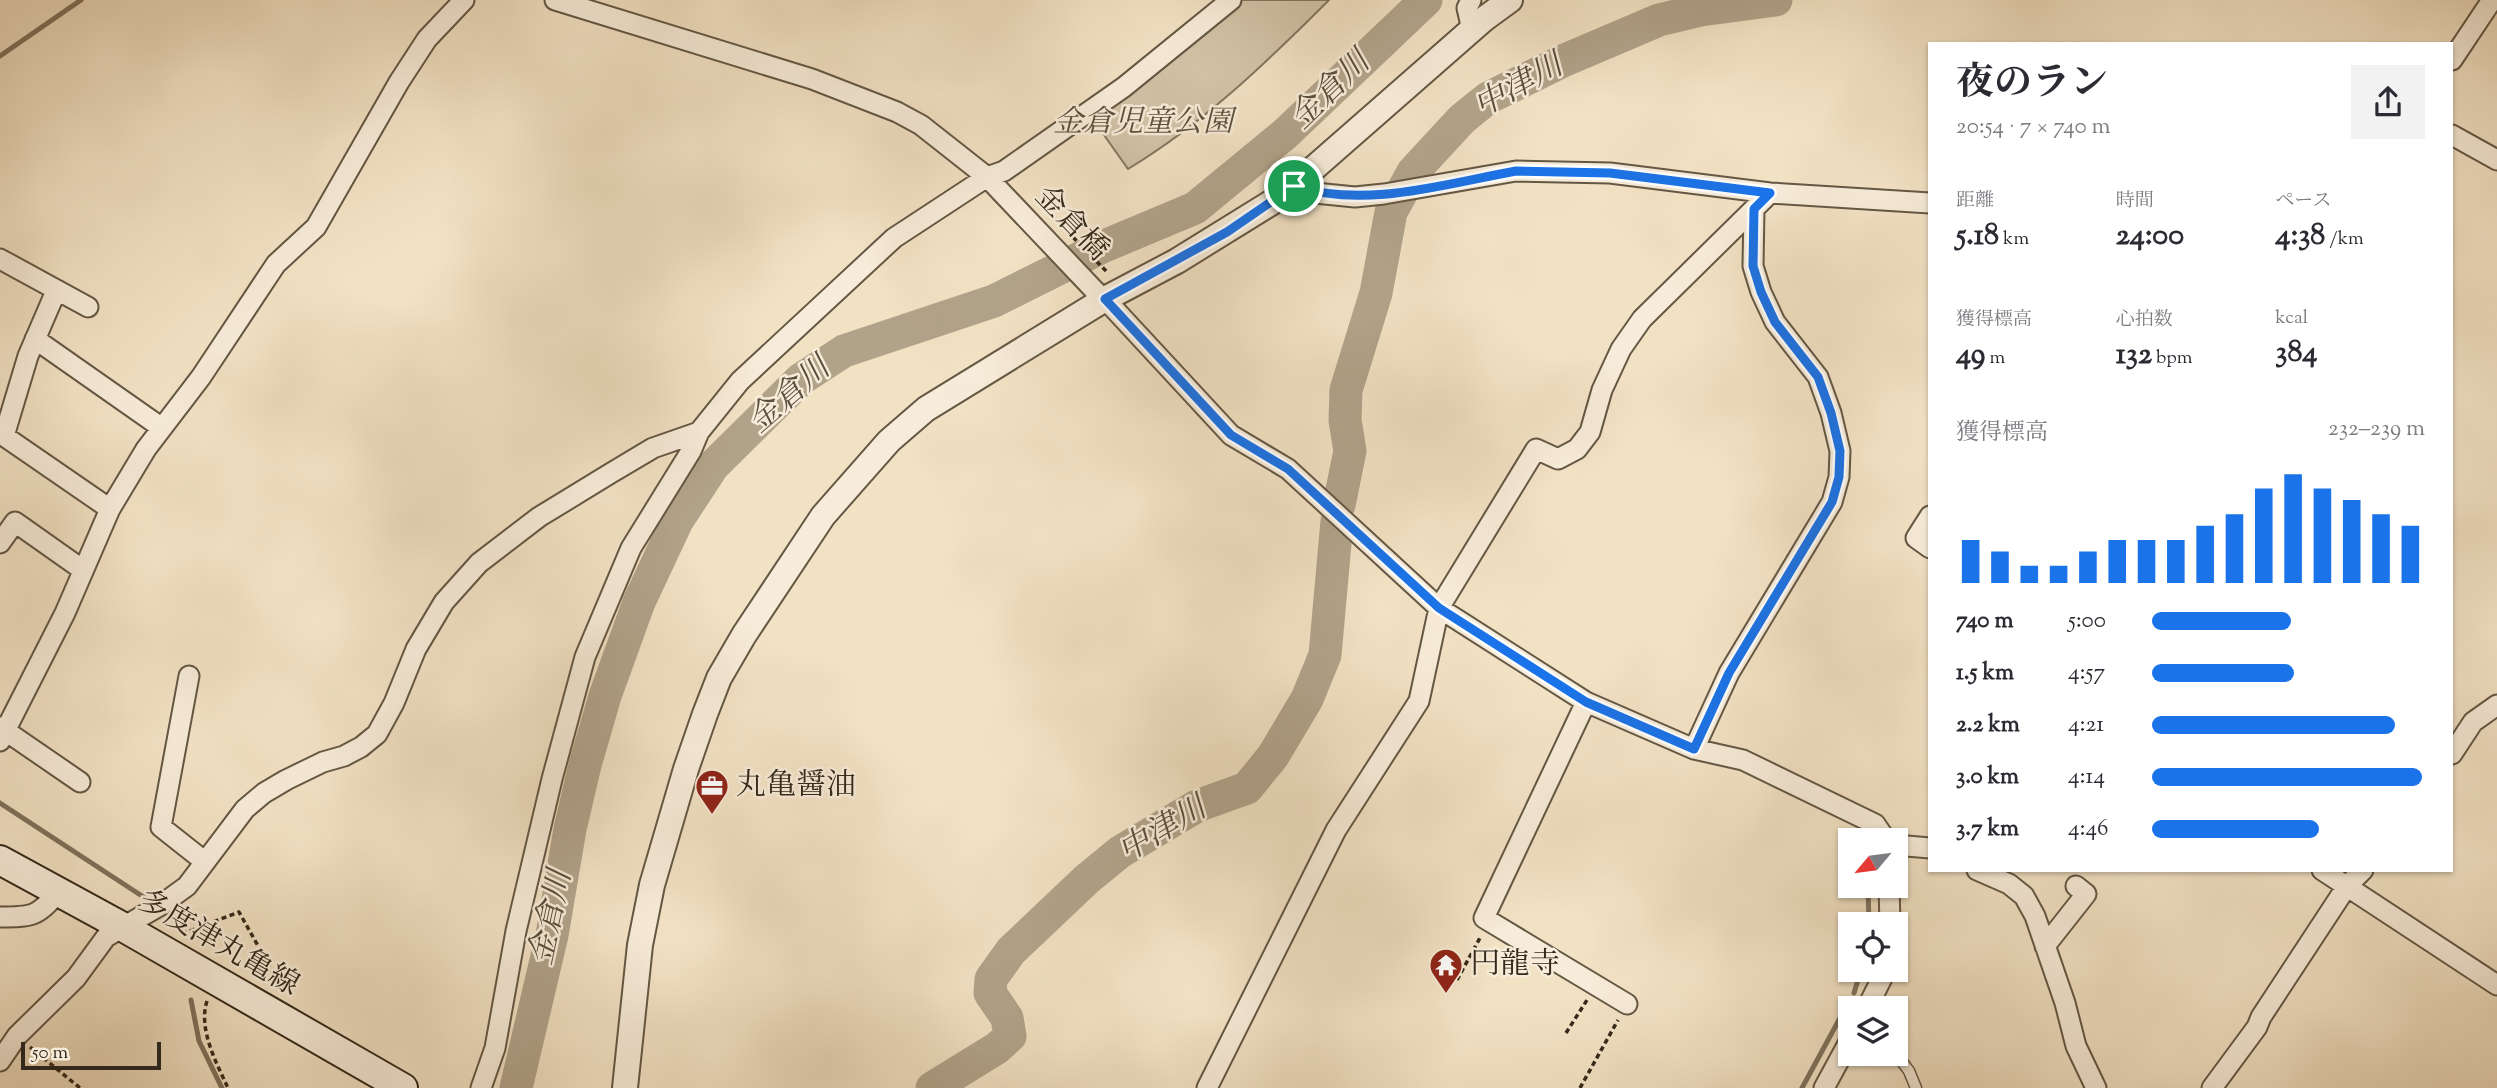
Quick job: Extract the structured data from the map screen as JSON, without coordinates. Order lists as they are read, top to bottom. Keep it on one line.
{"streets":{"main road":["多度津丸亀線"],"street":["金倉橋"]},"water":["中津川","金倉川"],"parks":["金倉児童公園"],"places":{"office":["丸亀醤油"],"temple":["円龍寺"]},"scale_bar":"50 m","north":"bottom left","page":{"heading":["夜のラン","20:54 · 7 × 740 m"],"stats":[["距離","5.18 km"],["時間","24:00"],["ペース","4:38 /km"],["獲得標高","49 m"],["心拍数","132 bpm"],["kcal","384"]],"chart":["獲得標高","232–239 m"],"list":[{"name":"740 m","note":"5:00"},{"name":"1.5 km","note":"4:57"},{"name":"2.2 km","note":"4:21"},{"name":"3.0 km","note":"4:14"},{"name":"3.7 km","note":"4:46"}],"scale":"50 m"}}
